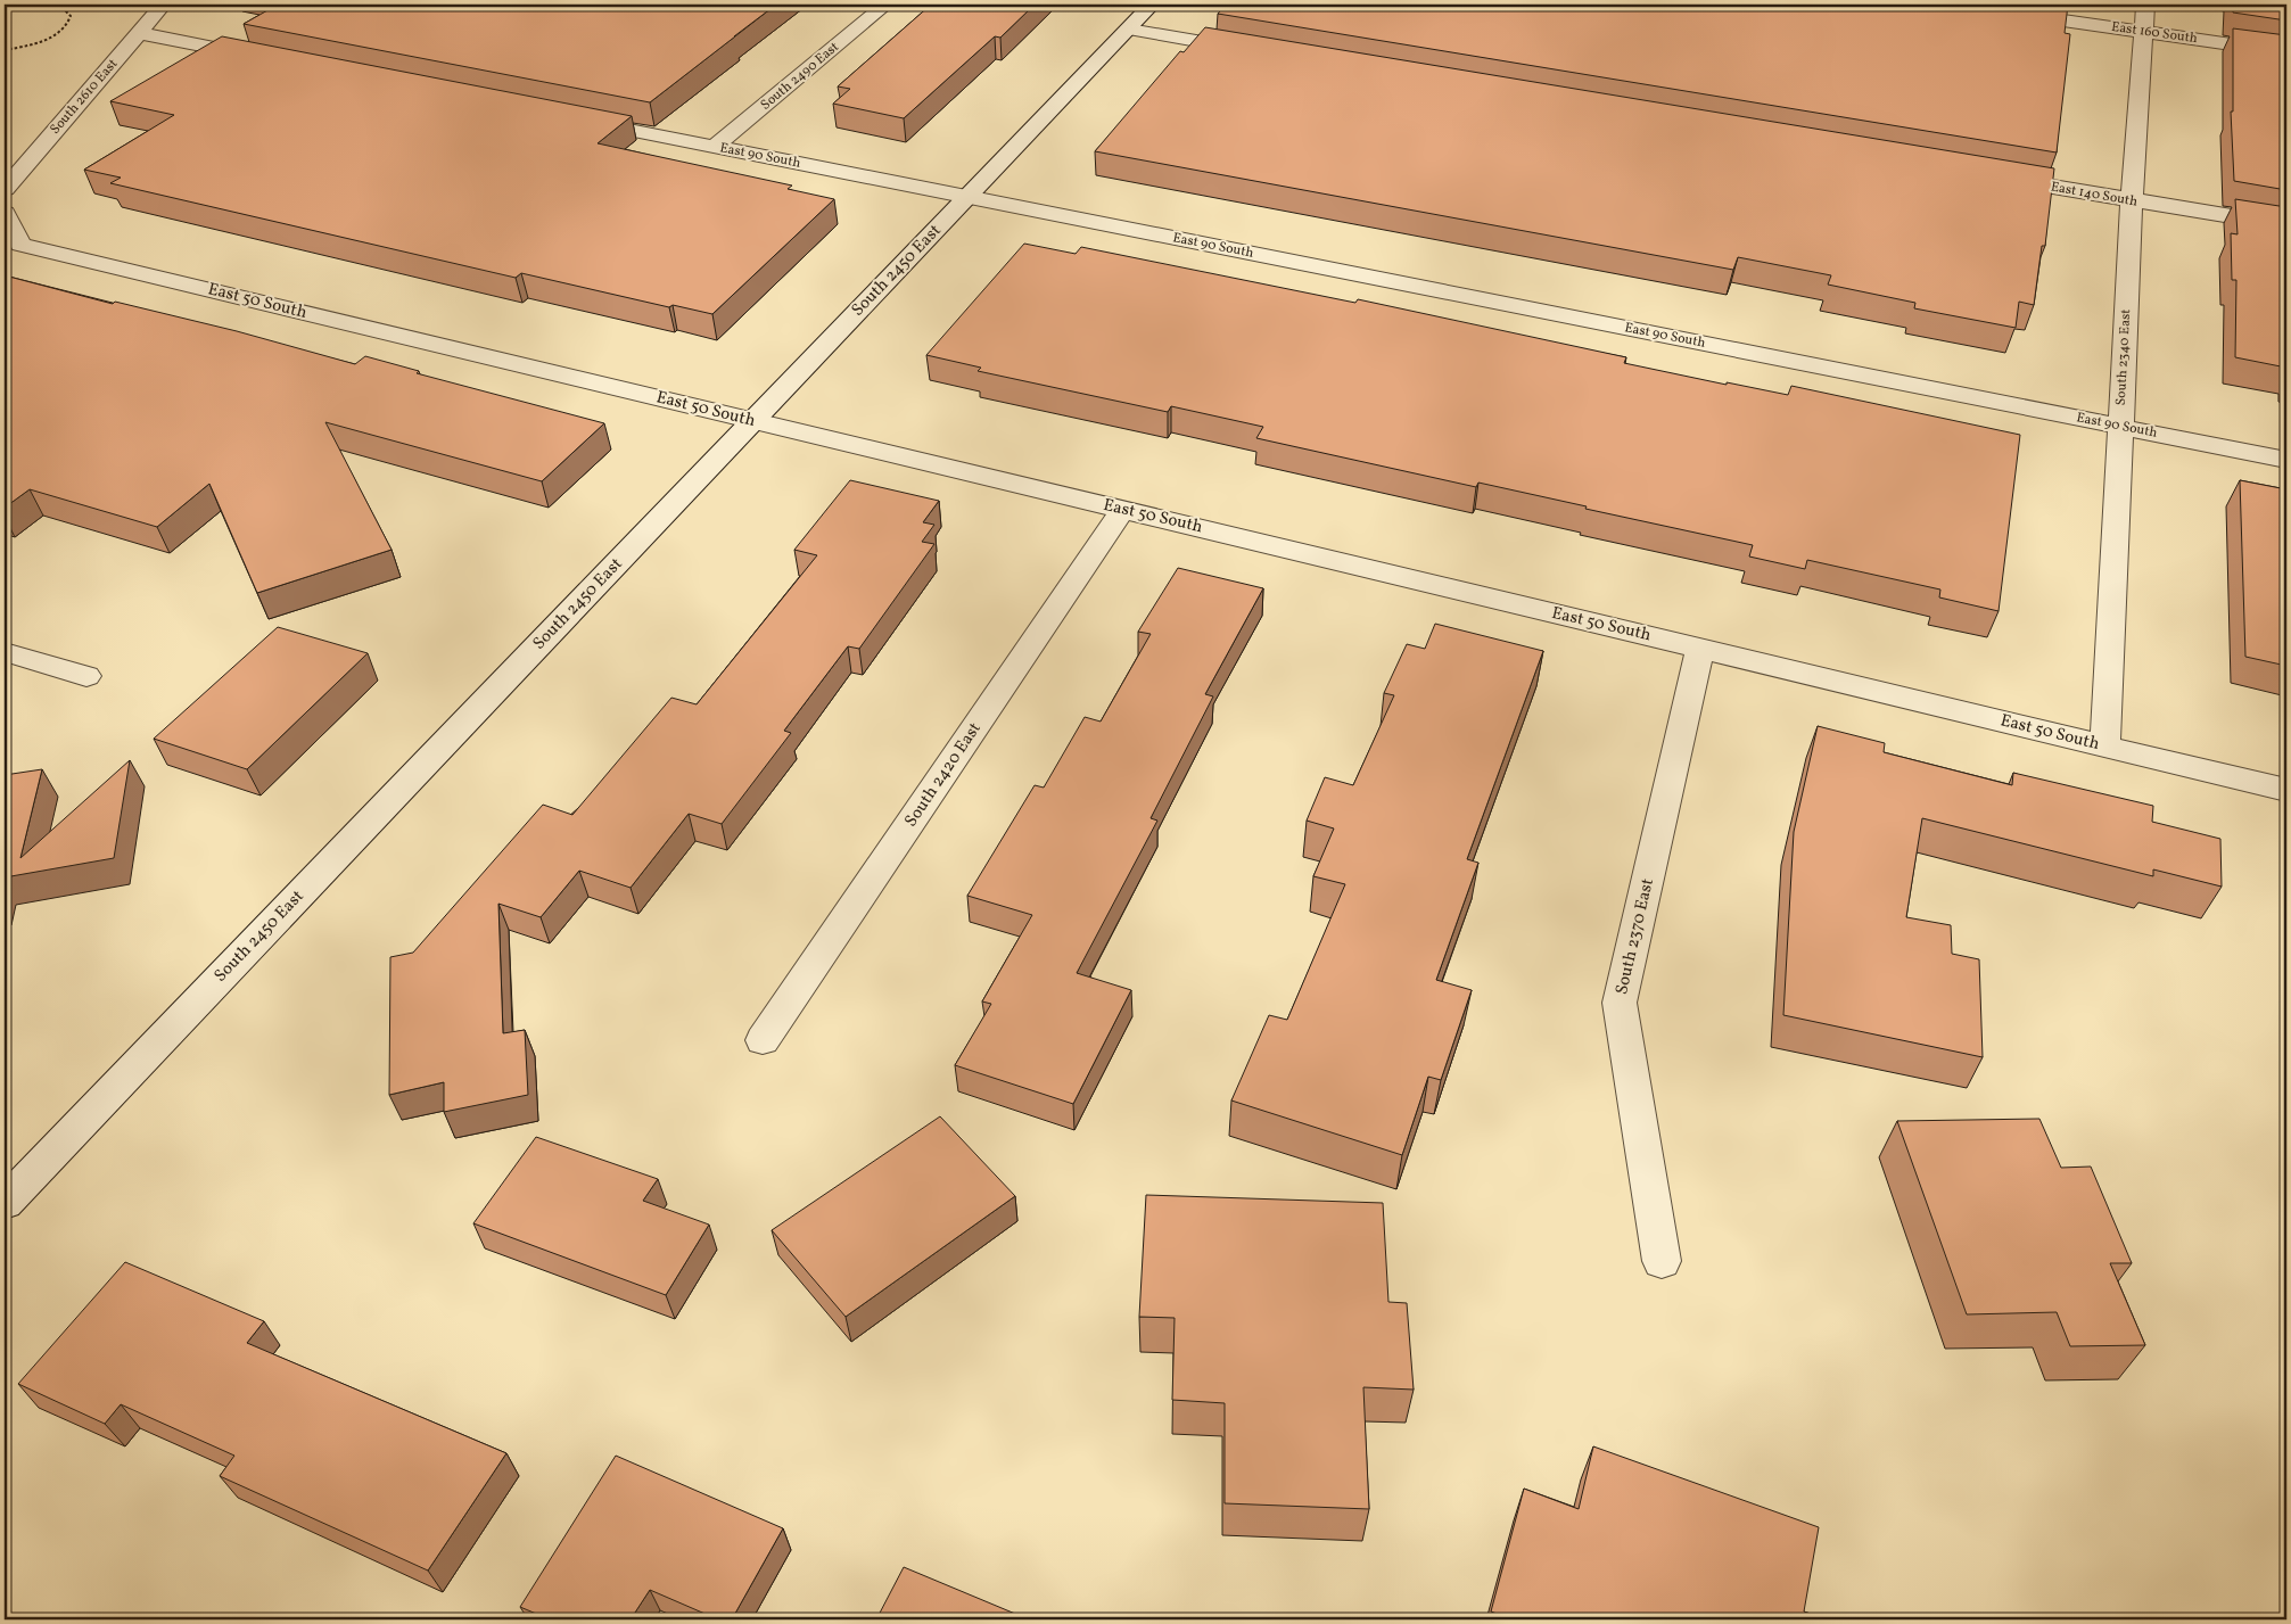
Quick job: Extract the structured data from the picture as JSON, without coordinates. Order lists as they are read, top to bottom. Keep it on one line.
{"streets":{"street":["East 160 South","South 2490 East","South 2610 East","East 90 South","East 140 South","South 2450 East","East 50 South","South 2340 East","South 2420 East","South 2370 East"]},"crossings":[["East 160 South","South 2340 East"],["South 2490 East","East 90 South"],["East 90 South","South 2450 East"],["East 90 South","South 2340 East"],["East 140 South","South 2340 East"],["South 2450 East","East 50 South"],["East 50 South","South 2340 East"],["East 50 South","South 2420 East"],["East 50 South","South 2370 East"]]}
